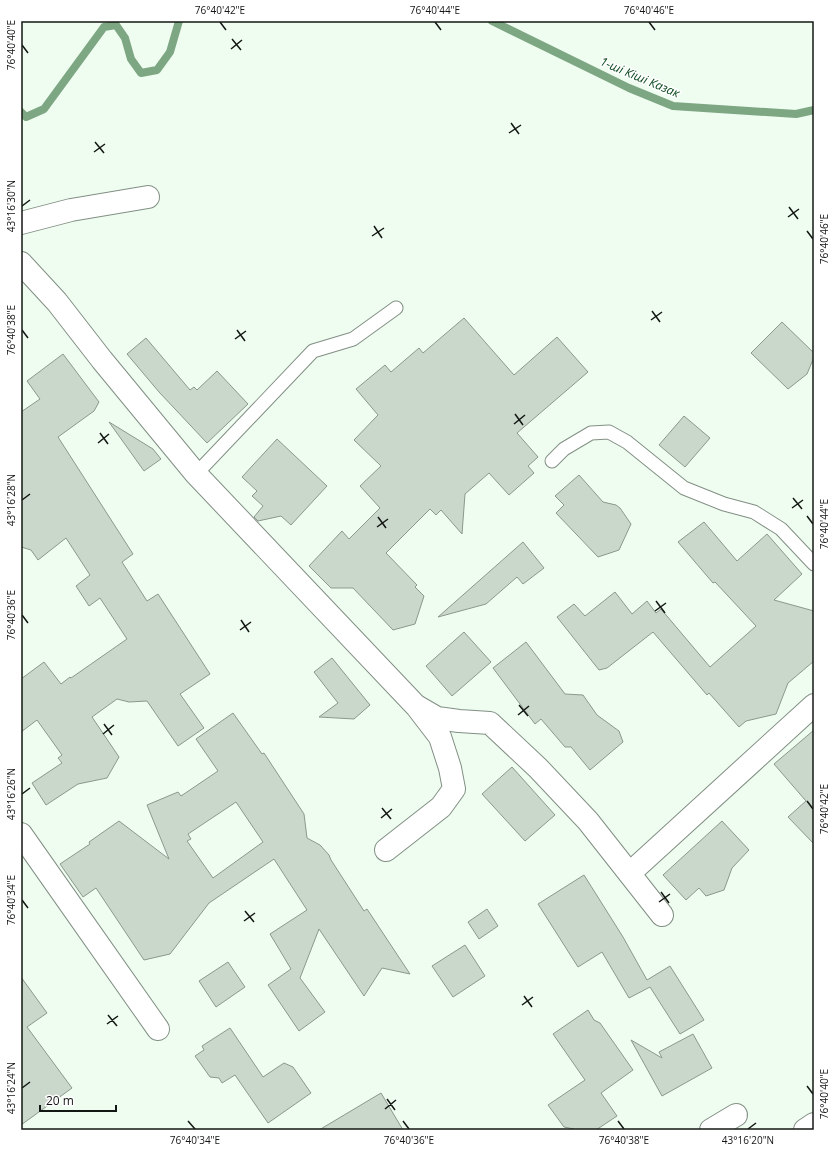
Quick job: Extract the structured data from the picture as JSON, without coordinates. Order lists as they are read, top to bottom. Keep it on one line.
{"water":["1-ші Кіші Казак"],"scale_bar":"20 m","coordinates":["76°40'42\"E","76°40'44\"E","76°40'46\"E","76°40'40\"E","43°16'30\"N","76°40'38\"E","43°16'28\"N","76°40'36\"E","43°16'26\"N","76°40'34\"E","43°16'24\"N","43°16'20\"N"]}
